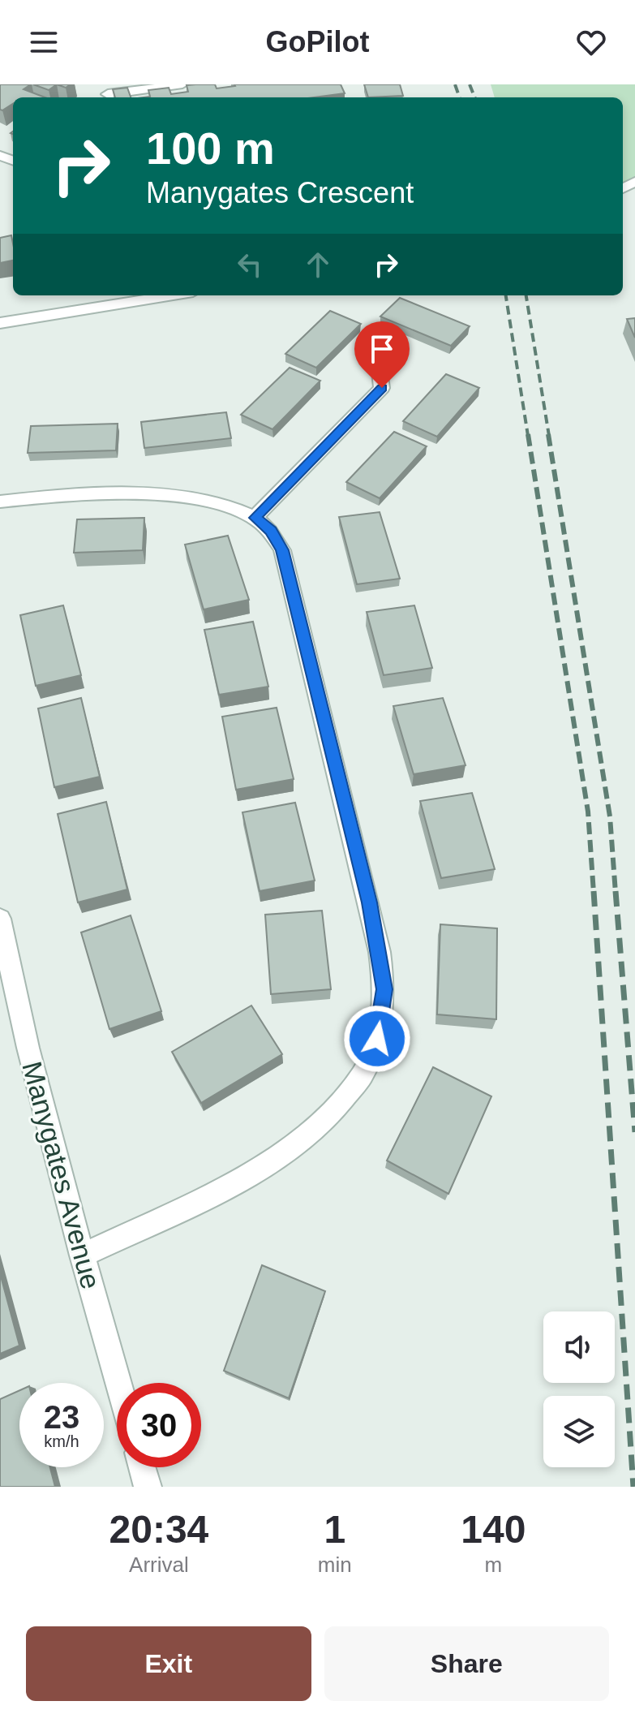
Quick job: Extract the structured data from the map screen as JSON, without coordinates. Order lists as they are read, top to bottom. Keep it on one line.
{"streets":{"street":["Manygates Avenue"]},"page":{"header":"GoPilot","turn":["100 m","Manygates Crescent"],"speed":"23 km/h","limit":"30","eta":["20:34","Arrival","1","min","140","m"],"buttons":["Exit","Share"]}}
